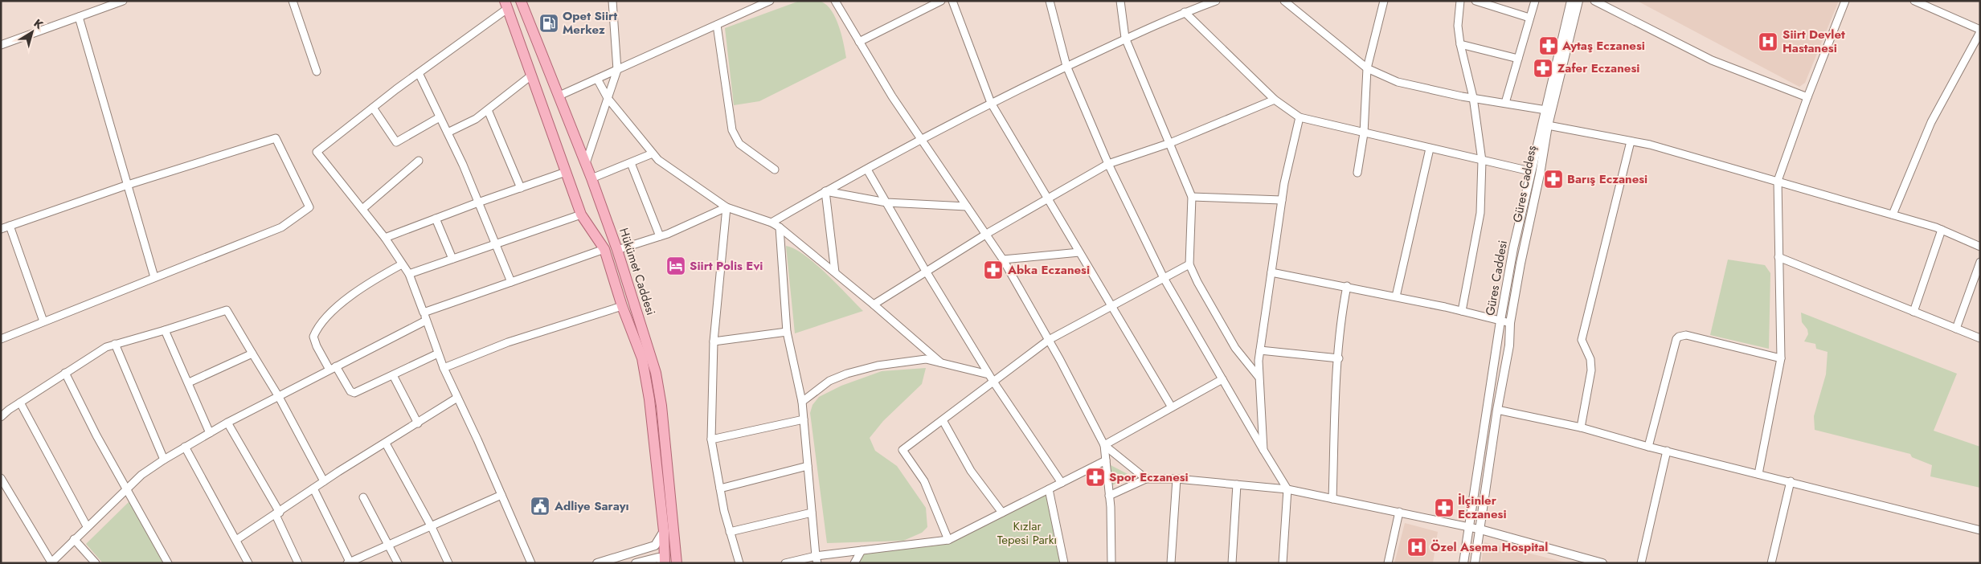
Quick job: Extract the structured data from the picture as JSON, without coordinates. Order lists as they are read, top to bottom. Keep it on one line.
{"streets":{"main road":["Hükümet Caddesi"],"street":["Güres Caddesş","Güres Caddesi"]},"crossings":[["Güres Caddesş","Güres Caddesi"]],"parks":["Kızlar Tepesi Parkı"],"places":{"fuel station":["Opet Siirt Merkez"],"hospital":["Siirt Devlet Hastanesi","Özel Asema Hospital"],"pharmacy":["Aytaş Eczanesi","Zafer Eczanesi","Barış Eczanesi","Abka Eczanesi","Spor Eczanesi","İlçinler Eczanesi"],"hotel":["Siirt Polis Evi"],"public building":["Adliye Sarayı"]},"north":"top right"}
